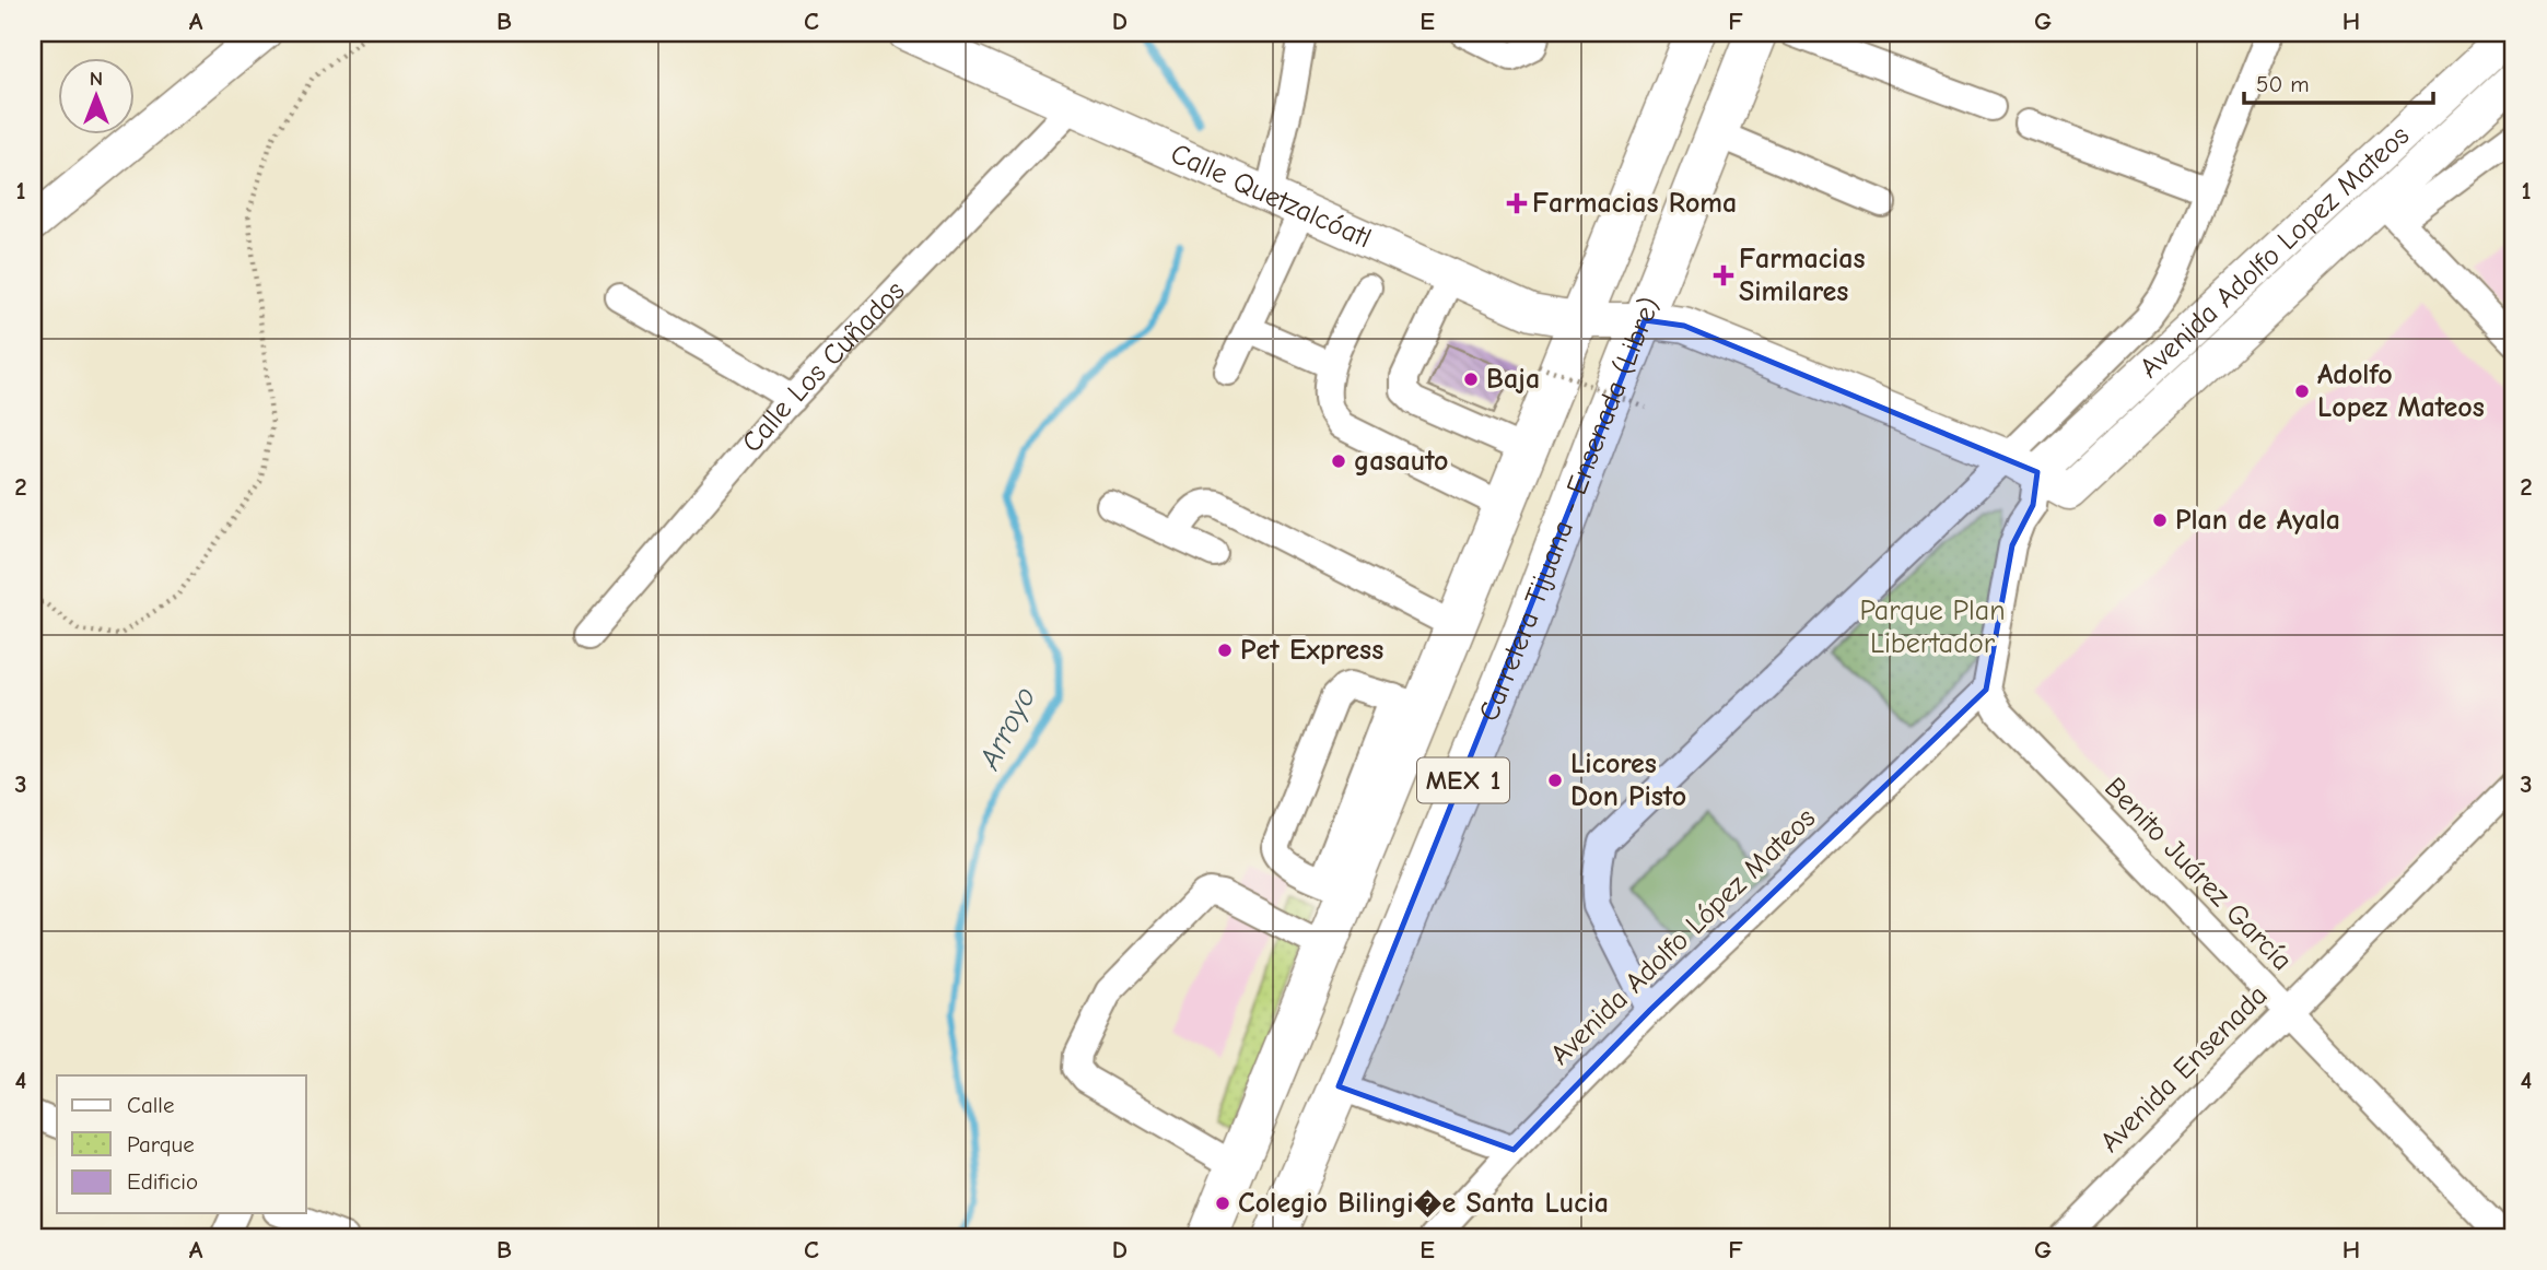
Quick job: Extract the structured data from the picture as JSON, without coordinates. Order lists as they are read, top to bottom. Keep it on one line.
{"streets":{"highway":["Carretera Tijuana - Ensenada (Libre)","MEX 1"],"main road":["Calle Quetzalcóatl","Avenida Adolfo Lopez Mateos"],"street":["Calle Los Cuñados","Benito Juárez García","Avenida Adolfo López Mateos","Avenida Ensenada"]},"crossings":[["Calle Quetzalcóatl","Calle Los Cuñados"],["Calle Quetzalcóatl","Carretera Tijuana - Ensenada (Libre)"],["Calle Quetzalcóatl","MEX 1"],["Benito Juárez García","Avenida Adolfo López Mateos"],["Benito Juárez García","Avenida Ensenada"]],"water":["Arroyo"],"parks":["Parque Plan Libertador"],"places":{"health":["Farmacias Roma","Farmacias Similares"],"other":["Baja","Adolfo Lopez Mateos","gasauto","Plan de Ayala","Pet Express","Licores Don Pisto","Colegio Bilingi�e Santa Lucia"]},"legend":["Calle","Parque","Edificio"],"scale_bar":"50 m","north":"top","grid":{"columns":["A","B","C","D","E","F","G","H"],"rows":["1","2","3","4"]}}
